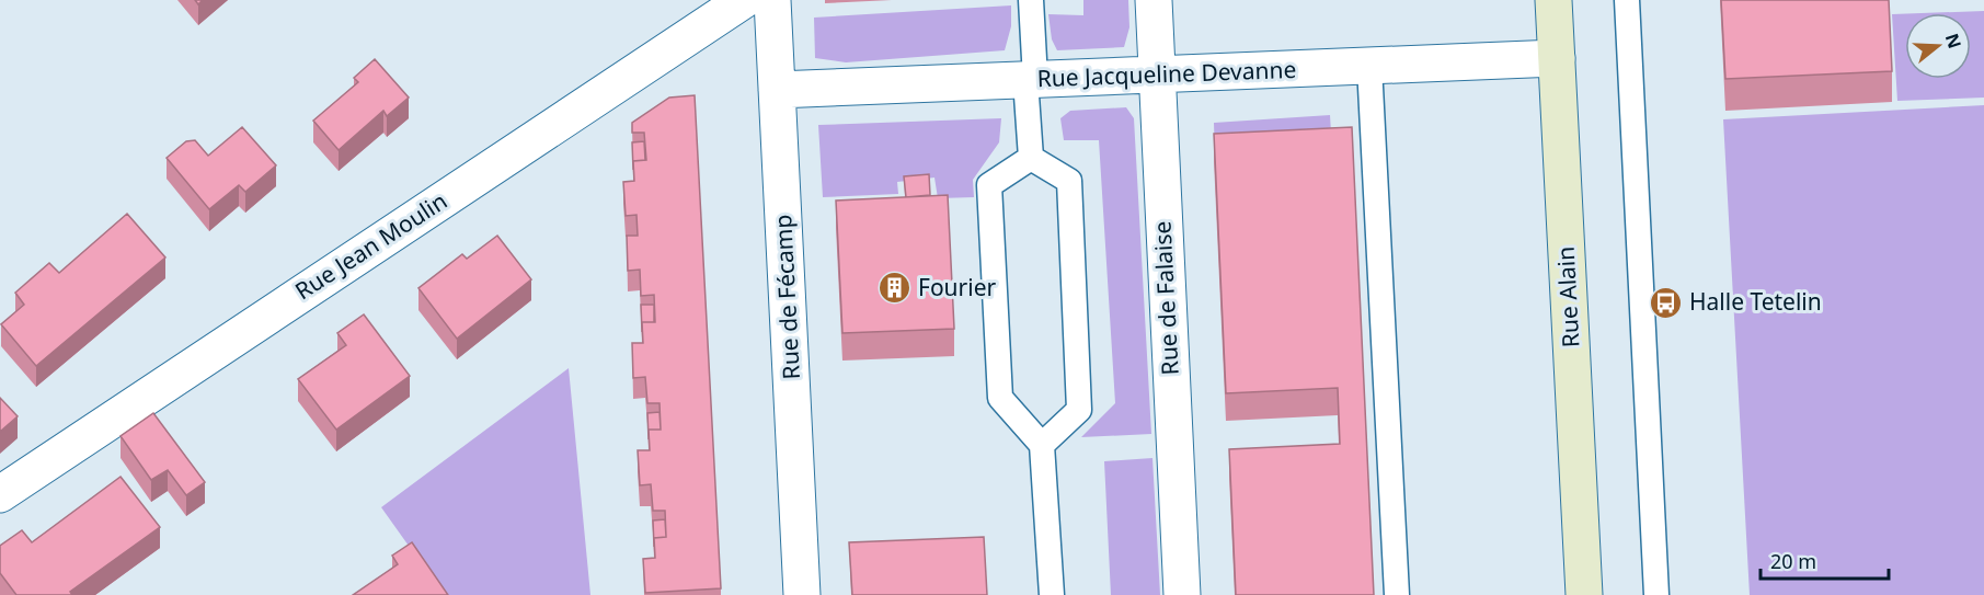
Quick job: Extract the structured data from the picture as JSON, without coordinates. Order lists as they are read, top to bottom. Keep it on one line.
{"streets":{"street":["Rue Jacqueline Devanne","Rue Jean Moulin","Rue de Fécamp","Rue Alain","Rue de Falaise"]},"crossings":[["Rue Jacqueline Devanne","Rue de Fécamp"],["Rue Jacqueline Devanne","Rue Alain"],["Rue Jacqueline Devanne","Rue de Falaise"]],"places":{"building":["Fourier"],"bus stop":["Halle Tetelin"]},"scale_bar":"20 m","north":"right"}
